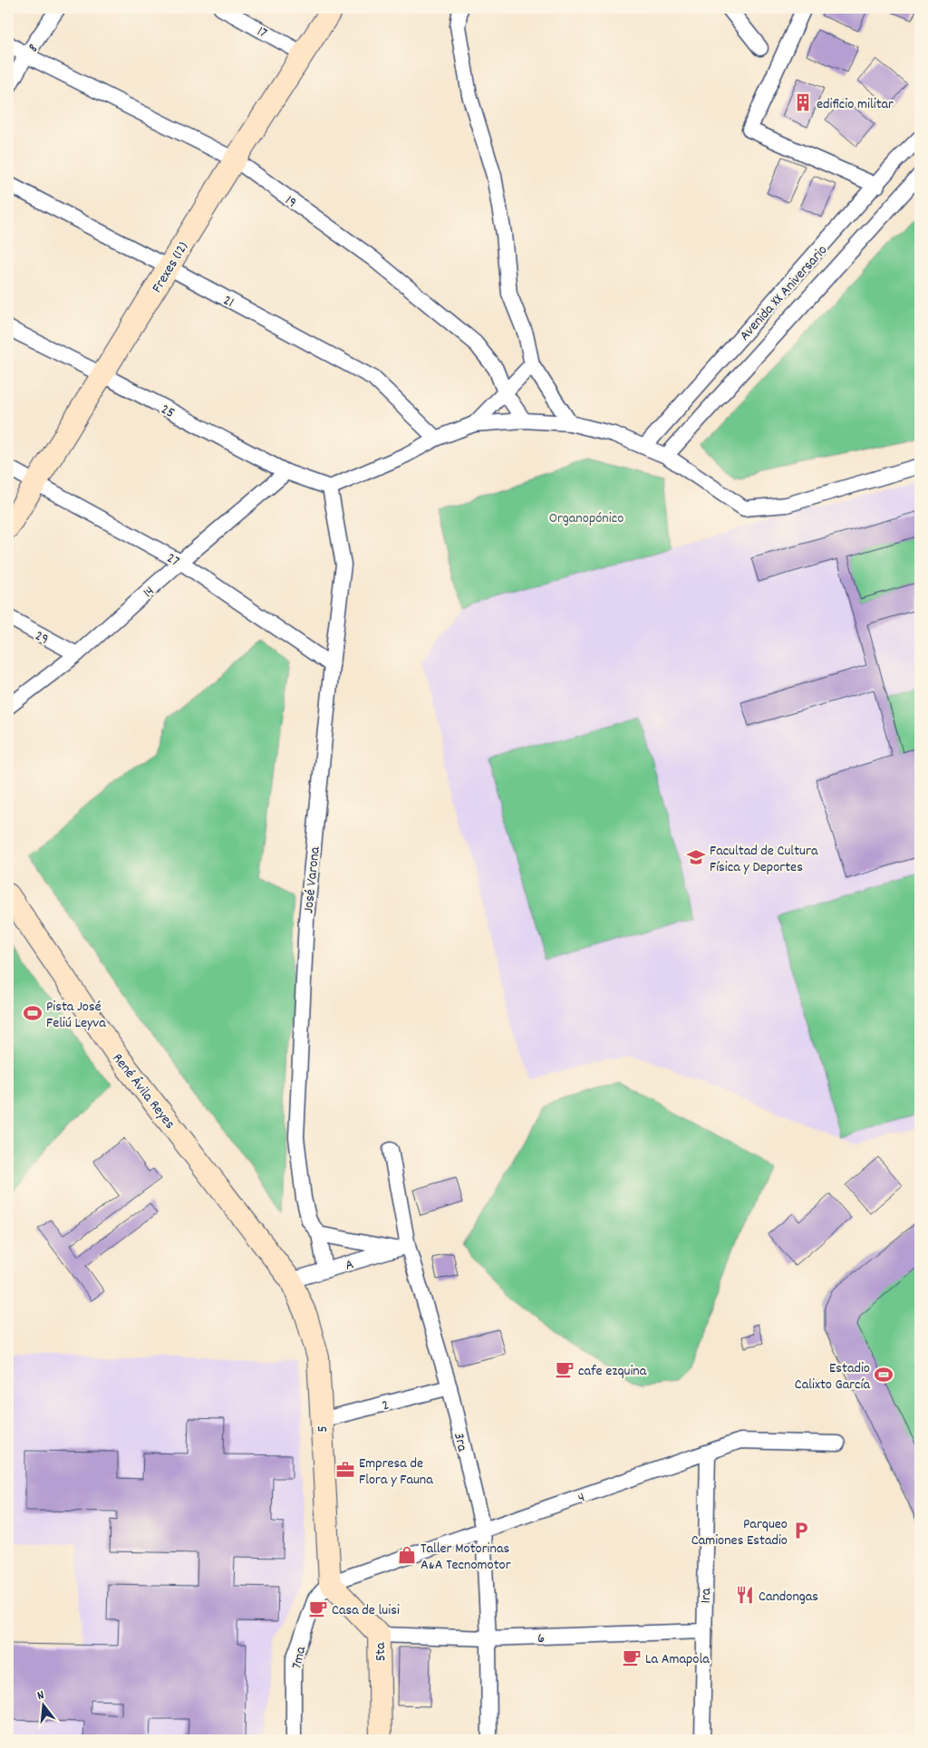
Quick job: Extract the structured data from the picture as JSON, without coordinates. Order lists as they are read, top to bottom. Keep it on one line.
{"streets":{"street":["17","8","19","Frexes (12)","Avenida XX Aniversario","21","25","27","14","29","José Varona","René Ávila Reyes","A","2","5","3ra","4","1ra","6","5ta","7ma"]},"crossings":[["17","Frexes (12)"],["8","19"],["19","Frexes (12)"],["Frexes (12)","21"],["Frexes (12)","25"],["Frexes (12)","27"],["25","14"],["25","José Varona"],["27","14"],["27","José Varona"],["14","29"],["José Varona","A"],["René Ávila Reyes","A"],["René Ávila Reyes","5"],["A","5"],["A","3ra"],["2","5"],["2","3ra"],["5","4"],["5","5ta"],["5","7ma"],["3ra","4"],["3ra","6"],["4","1ra"],["4","5ta"],["4","7ma"],["1ra","6"],["6","5ta"],["5ta","7ma"]],"parks":["Organopónico"],"places":{"building":["edificio militar"],"school or university":["Facultad de Cultura Física y Deportes"],"sports":["Pista José Feliú Leyva","Estadio Calixto García"],"cafe":["cafe ezquina","Casa de luisi","La Amapola"],"office":["Empresa de Flora y Fauna"],"parking":["Parqueo Camiones Estadio"],"shop":["Taller Motorinas A&A Tecnomotor"],"restaurant":["Candongas"]},"north":"top"}
